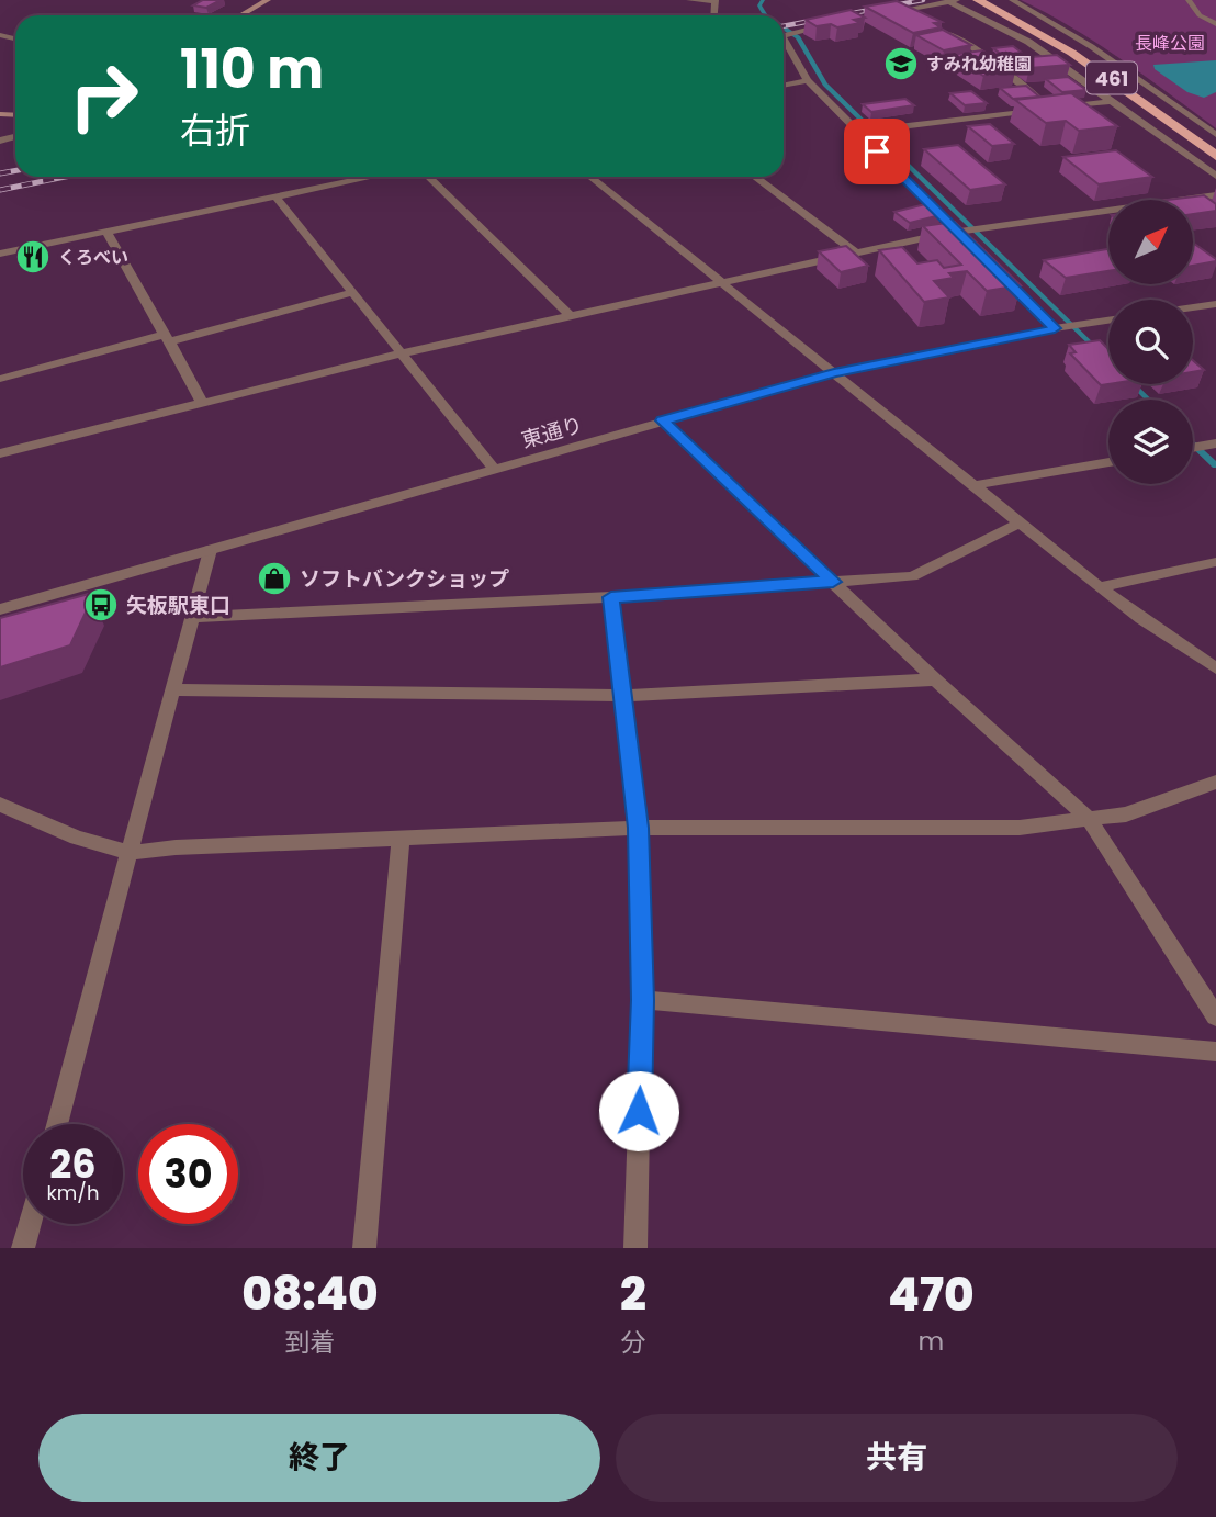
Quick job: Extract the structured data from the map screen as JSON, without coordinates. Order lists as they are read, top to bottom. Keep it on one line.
{"streets":{"highway":["461"],"street":["東通り"]},"parks":["長峰公園"],"places":{"school or university":["すみれ幼稚園"],"restaurant":["くろべい"],"shop":["ソフトバンクショップ"],"bus stop":["矢板駅東口"]},"north":"top right","page":{"turn":["110 m","右折"],"speed":"26 km/h","limit":"30","eta":["08:40","到着","2","分","470","m"],"buttons":["終了","共有"]}}
